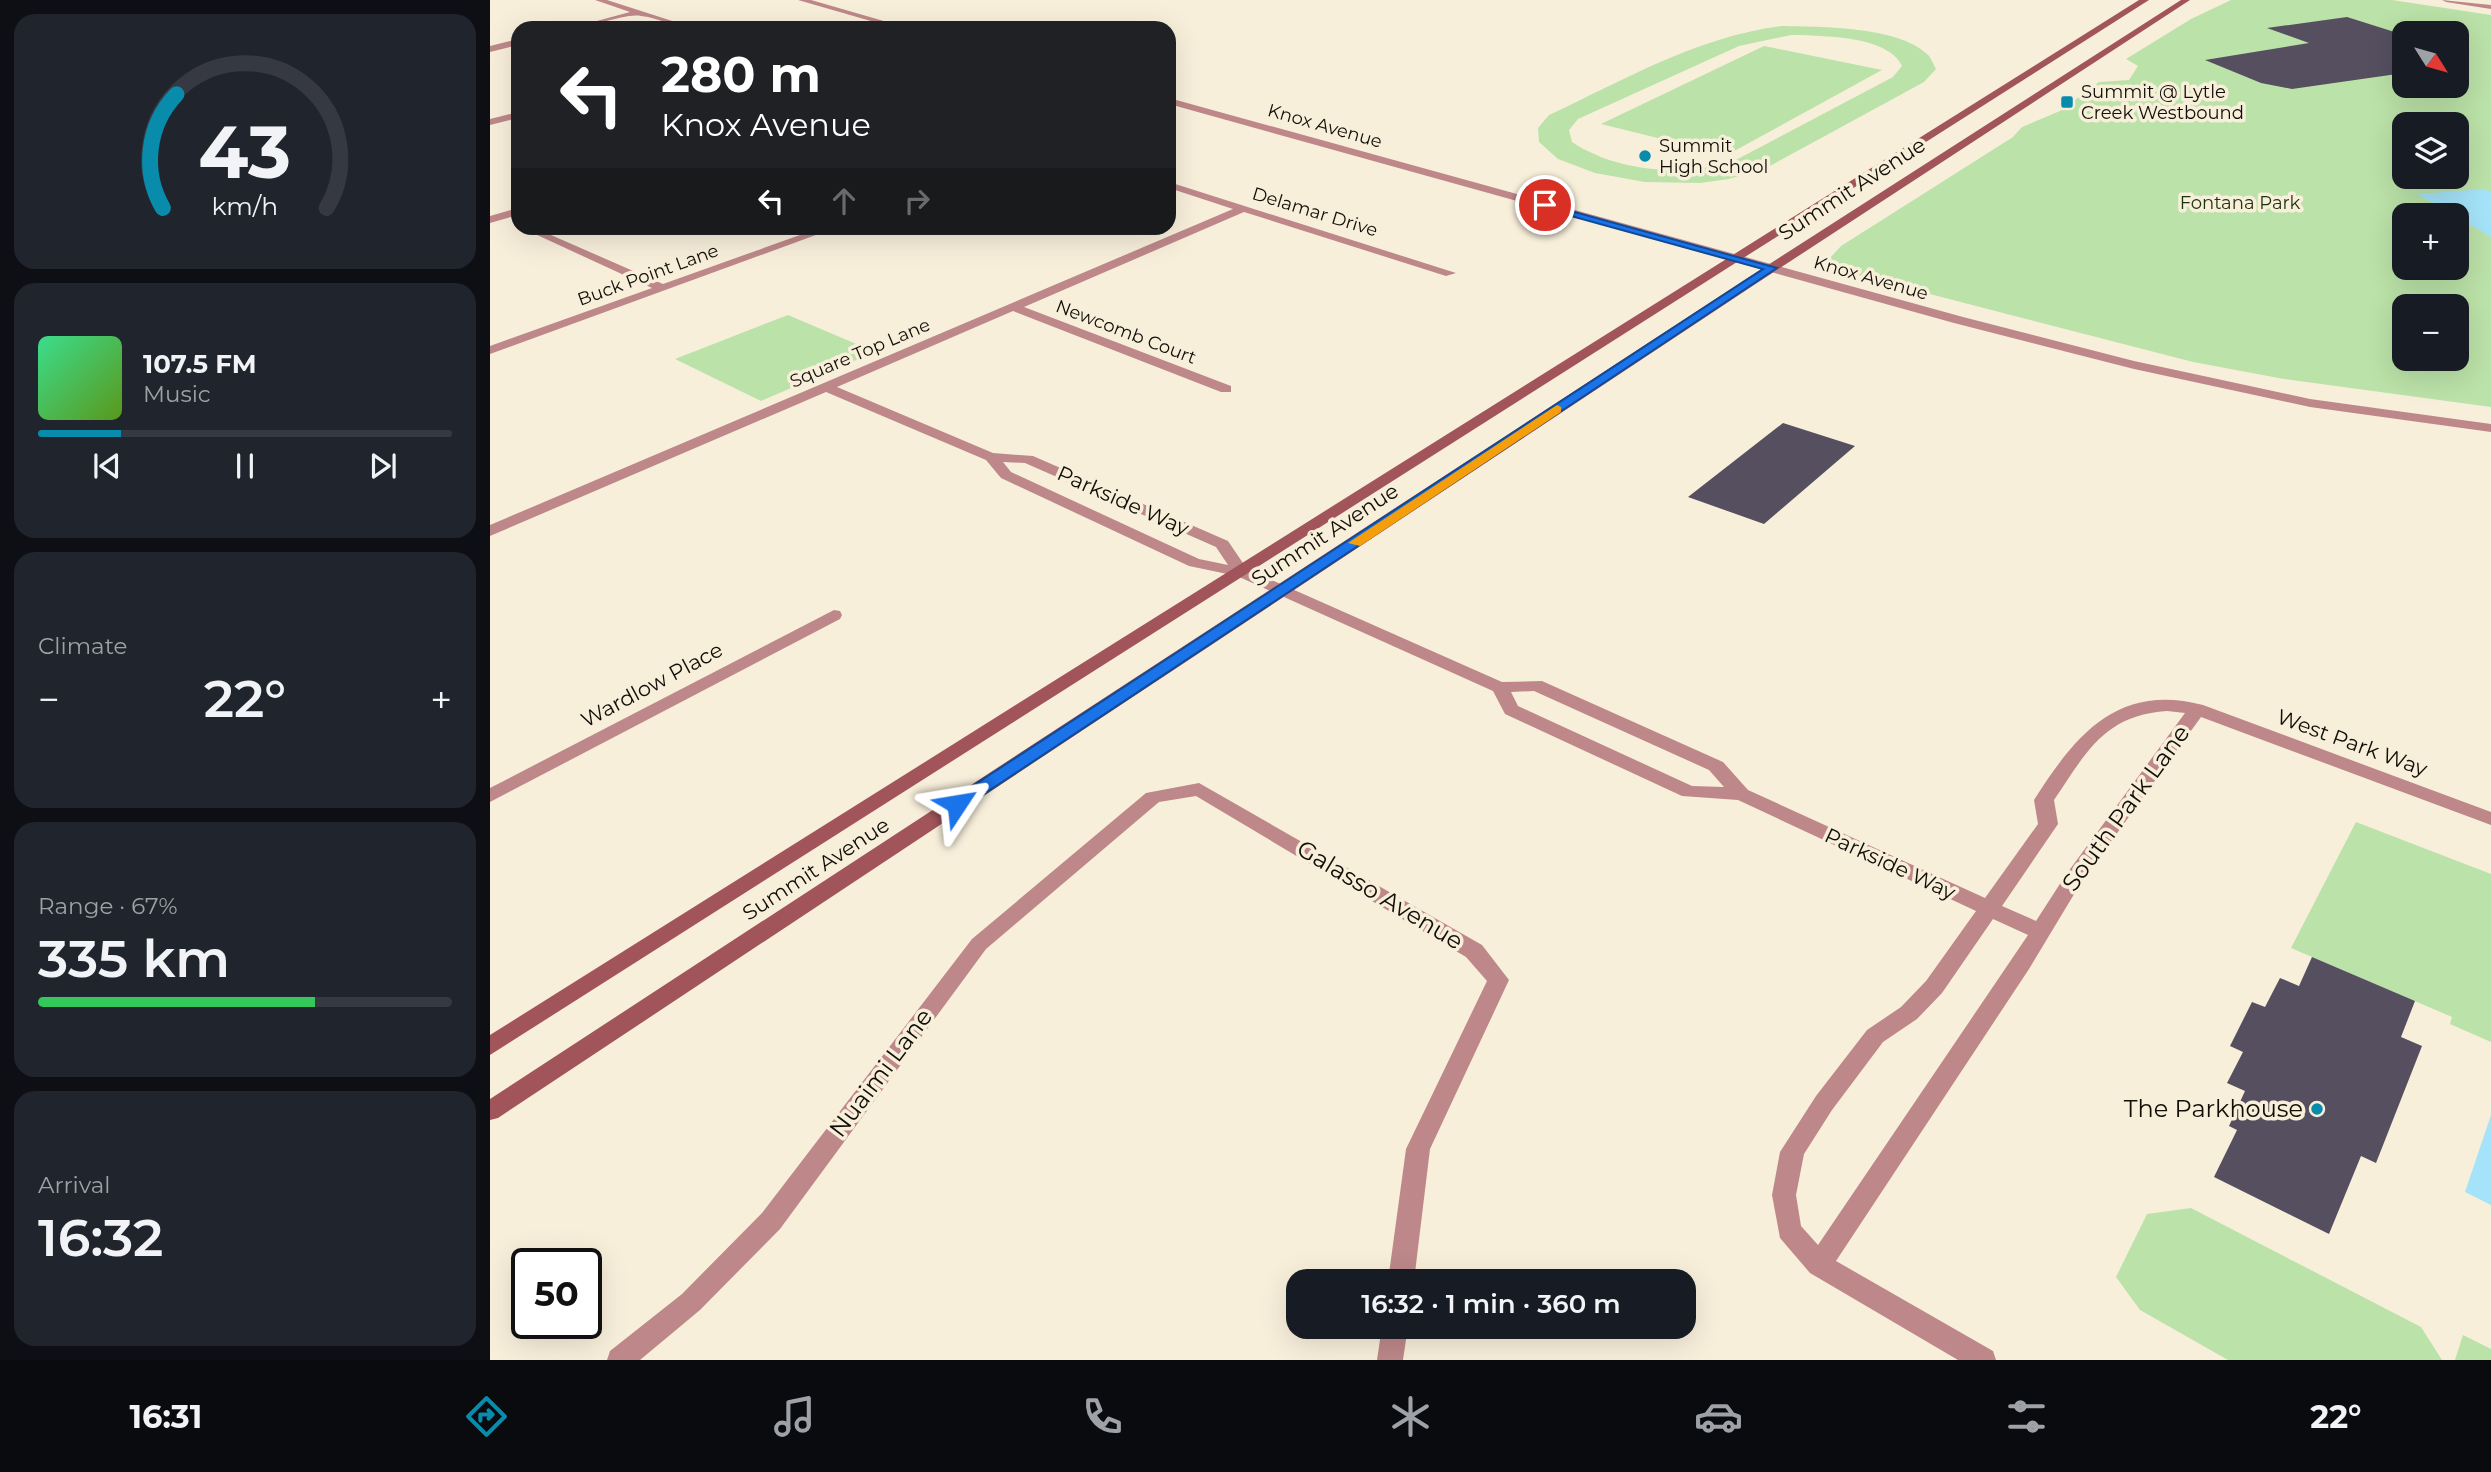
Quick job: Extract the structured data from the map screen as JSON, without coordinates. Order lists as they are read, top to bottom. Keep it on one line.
{"streets":{"main road":["Summit Avenue"],"street":["Knox Avenue","Delamar Drive","Buck Point Lane","Newcomb Court","Square Top Lane","Parkside Way","Wardlow Place","West Park Way","South Park Lane","Galasso Avenue","Nuaimi Lane"]},"crossings":[["Knox Avenue","Summit Avenue"],["Summit Avenue","Parkside Way"],["Delamar Drive","Square Top Lane"],["Newcomb Court","Square Top Lane"],["Square Top Lane","Parkside Way"],["Parkside Way","South Park Lane"],["West Park Way","South Park Lane"],["Galasso Avenue","Nuaimi Lane"]],"parks":["Fontana Park"],"places":{"transit":["Summit @ Lytle Creek Westbound"],"other":["Summit High School","The Parkhouse"]},"north":"bottom right","page":{"map_buttons":["+","−"],"turn":["280 m","Knox Avenue"],"song":["107.5 FM","Music"],"tile":["Climate",["Range · 67%","335 km"],["Arrival","16:32"]],"heat":["−","22°","+"],"limit":"50","trip":"16:32 · 1 min · 360 m","tabs":["16:31","22°"],"gauge":["43","km/h"]}}
